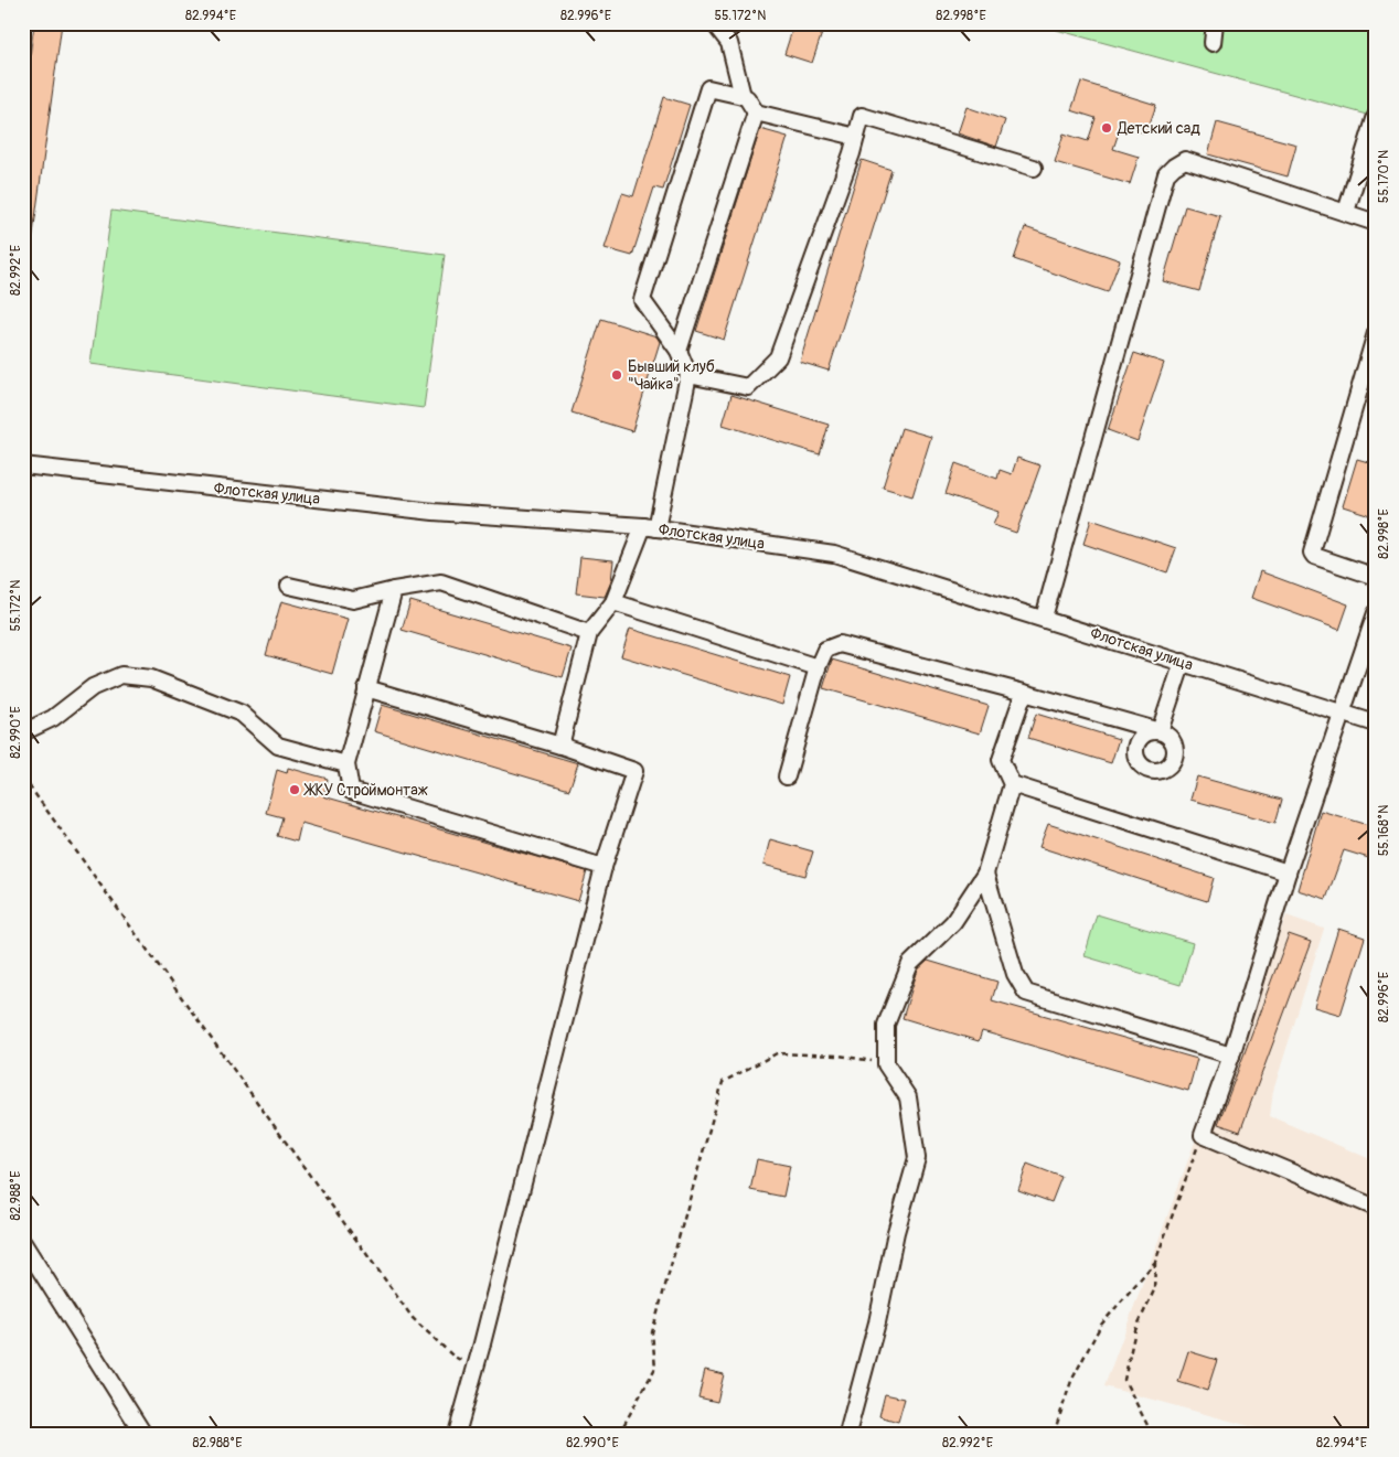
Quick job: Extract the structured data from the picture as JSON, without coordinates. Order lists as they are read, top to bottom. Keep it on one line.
{"streets":{"street":["Флотская улица"]},"places":["Детский сад","Бывший клуб \"Чайка\"","ЖКУ Строймонтаж"],"coordinates":["82.994°E","82.996°E","55.172°N","82.998°E","55.170°N","82.992°E","82.990°E","55.168°N","82.988°E"]}
